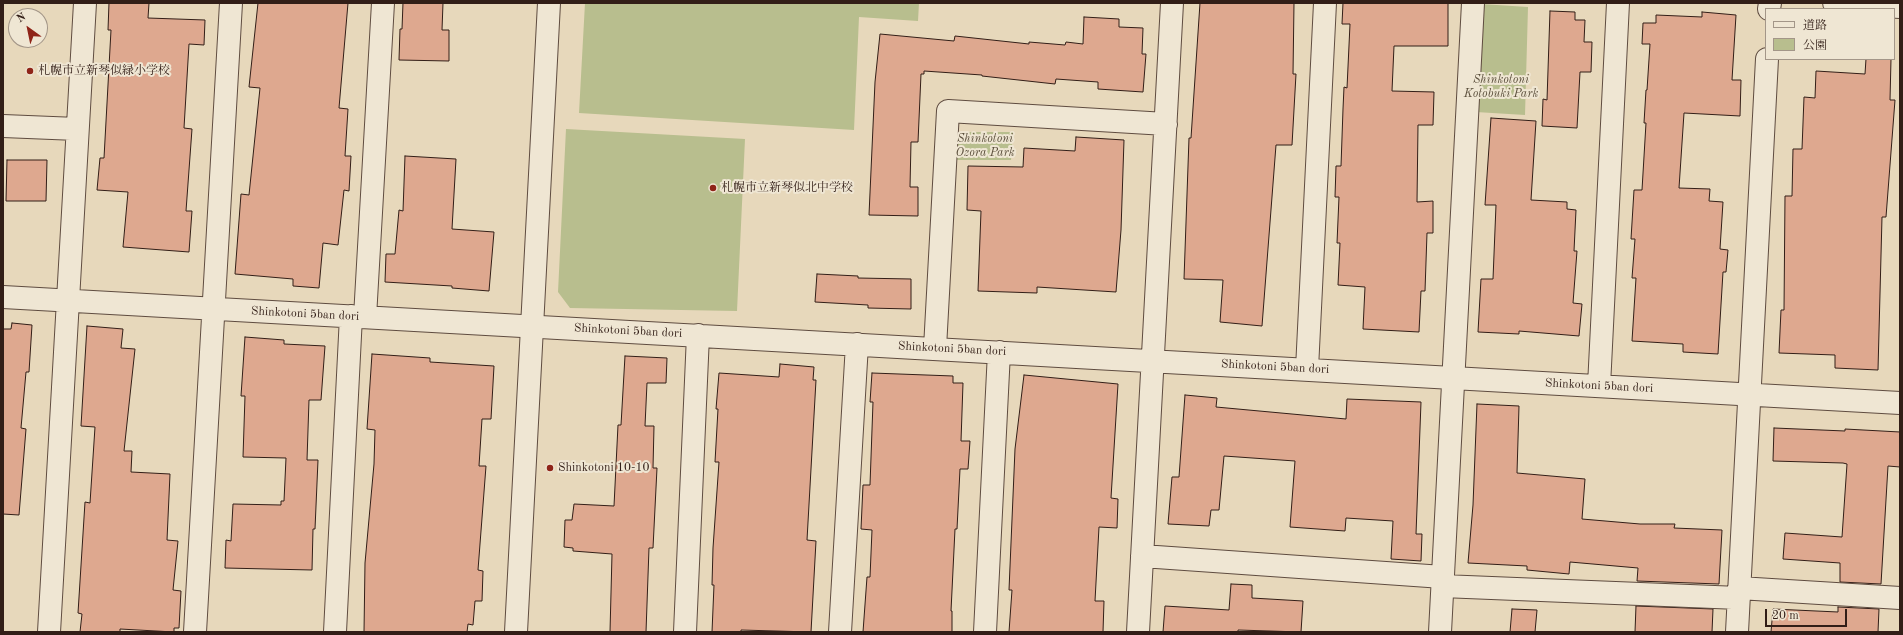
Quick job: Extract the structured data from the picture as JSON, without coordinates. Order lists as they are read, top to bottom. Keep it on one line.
{"streets":{"street":["Shinkotoni 5ban dori"]},"parks":["Shinkotoni Kotobuki Park","Shinkotoni Ozora Park"],"places":["札幌市立新琴似緑小学校","札幌市立新琴似北中学校","Shinkotoni 10-10"],"legend":["道路","公園"],"scale_bar":"20 m","north":"top left"}
